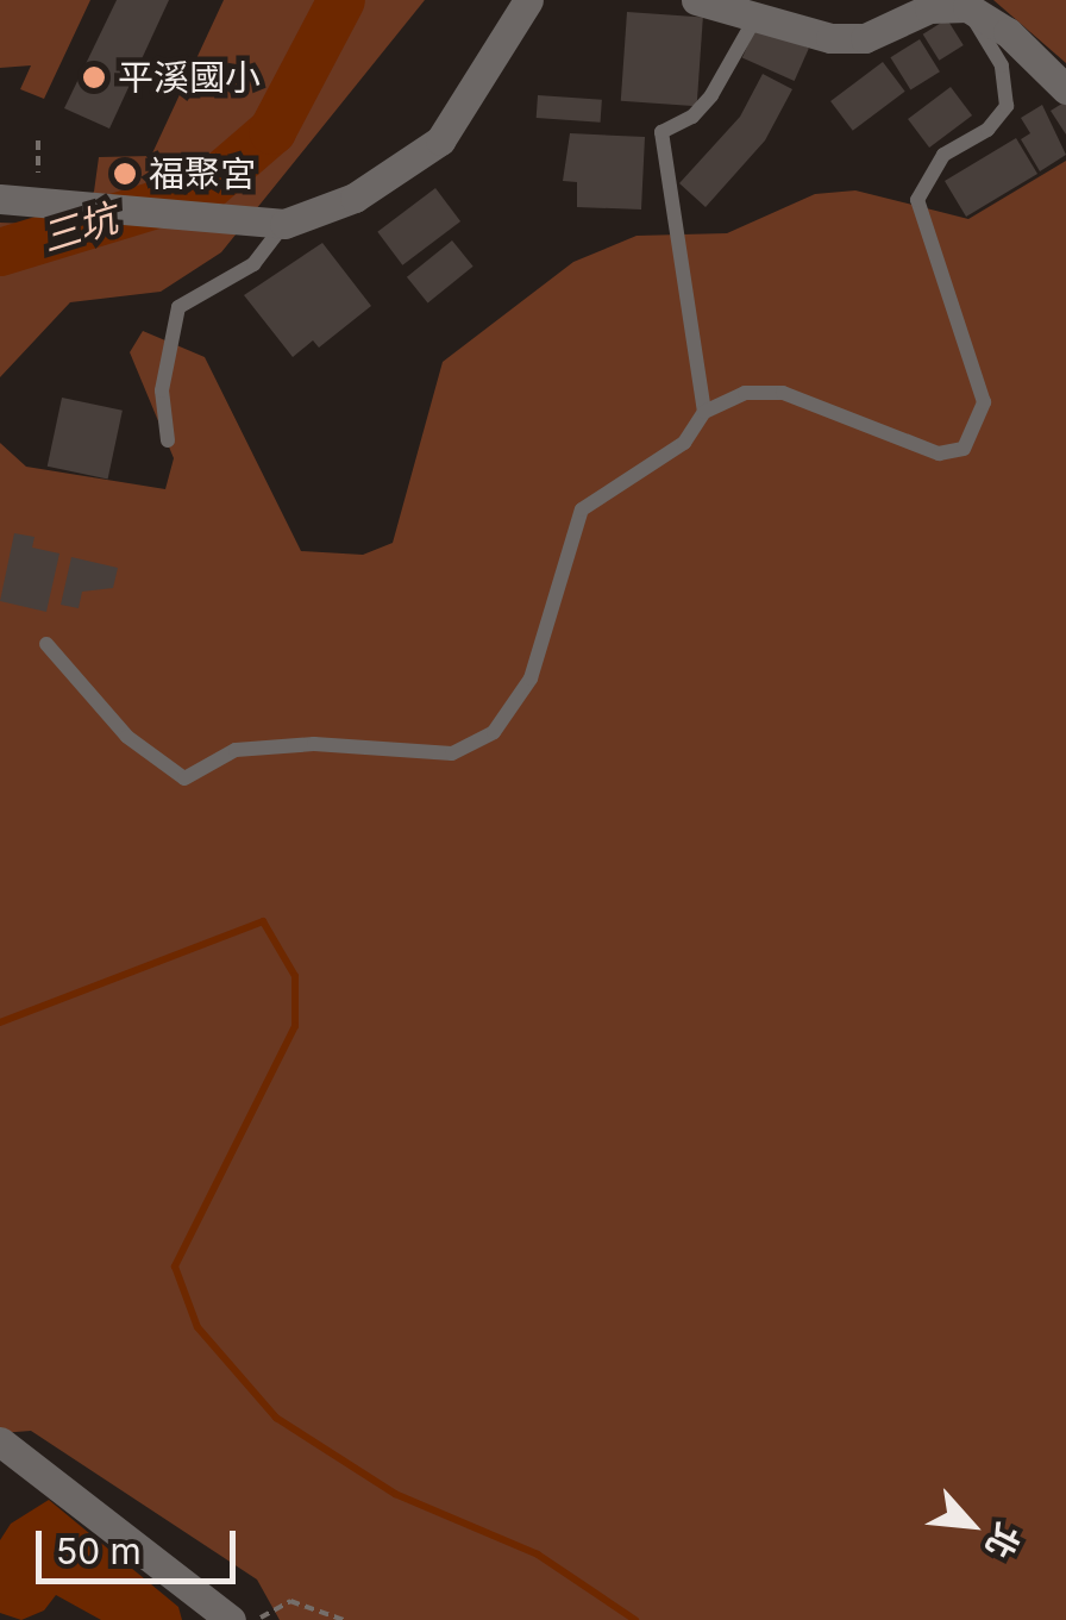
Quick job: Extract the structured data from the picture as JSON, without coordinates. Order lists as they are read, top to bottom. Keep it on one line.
{"water":["三坑"],"places":["平溪國小","福聚宮"],"scale_bar":"50 m","north":"bottom right"}
